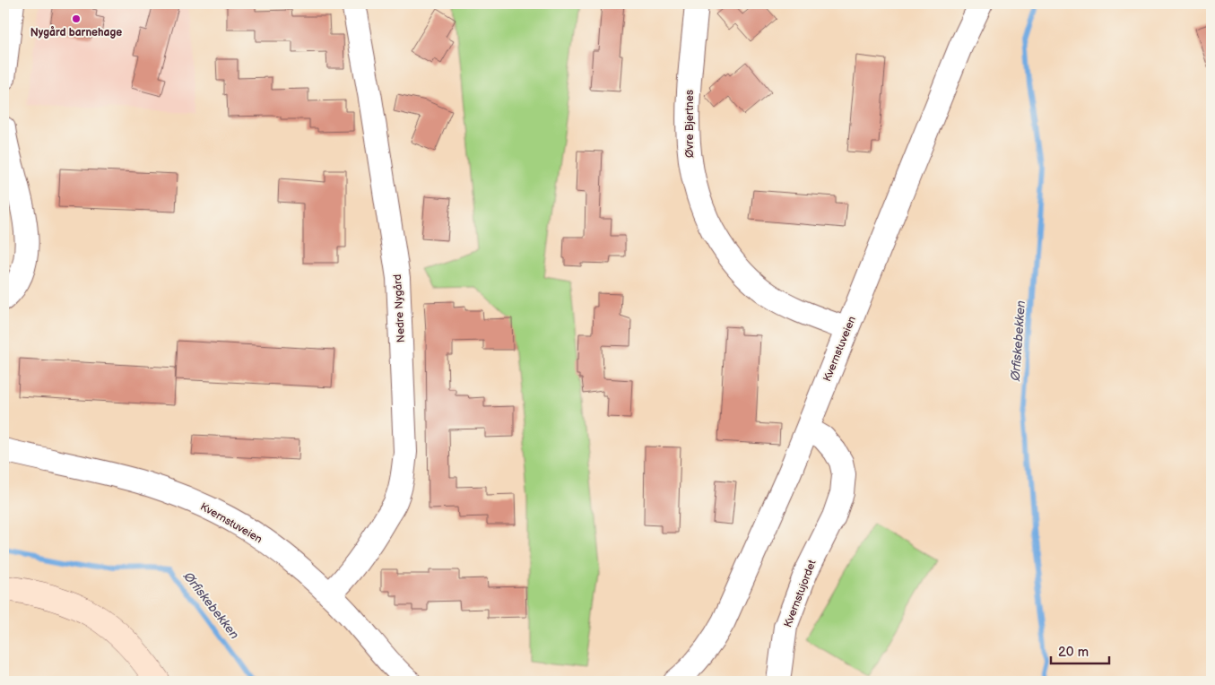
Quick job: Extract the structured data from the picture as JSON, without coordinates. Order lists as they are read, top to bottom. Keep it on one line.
{"streets":{"street":["Øvre Bjertnes","Nedre Nygård","Kvernstuveien","Kvernstujordet"]},"crossings":[["Øvre Bjertnes","Kvernstuveien"],["Nedre Nygård","Kvernstuveien"],["Kvernstuveien","Kvernstujordet"]],"water":["Ørfiskebekken"],"places":["Nygård barnehage"],"scale_bar":"20 m"}
